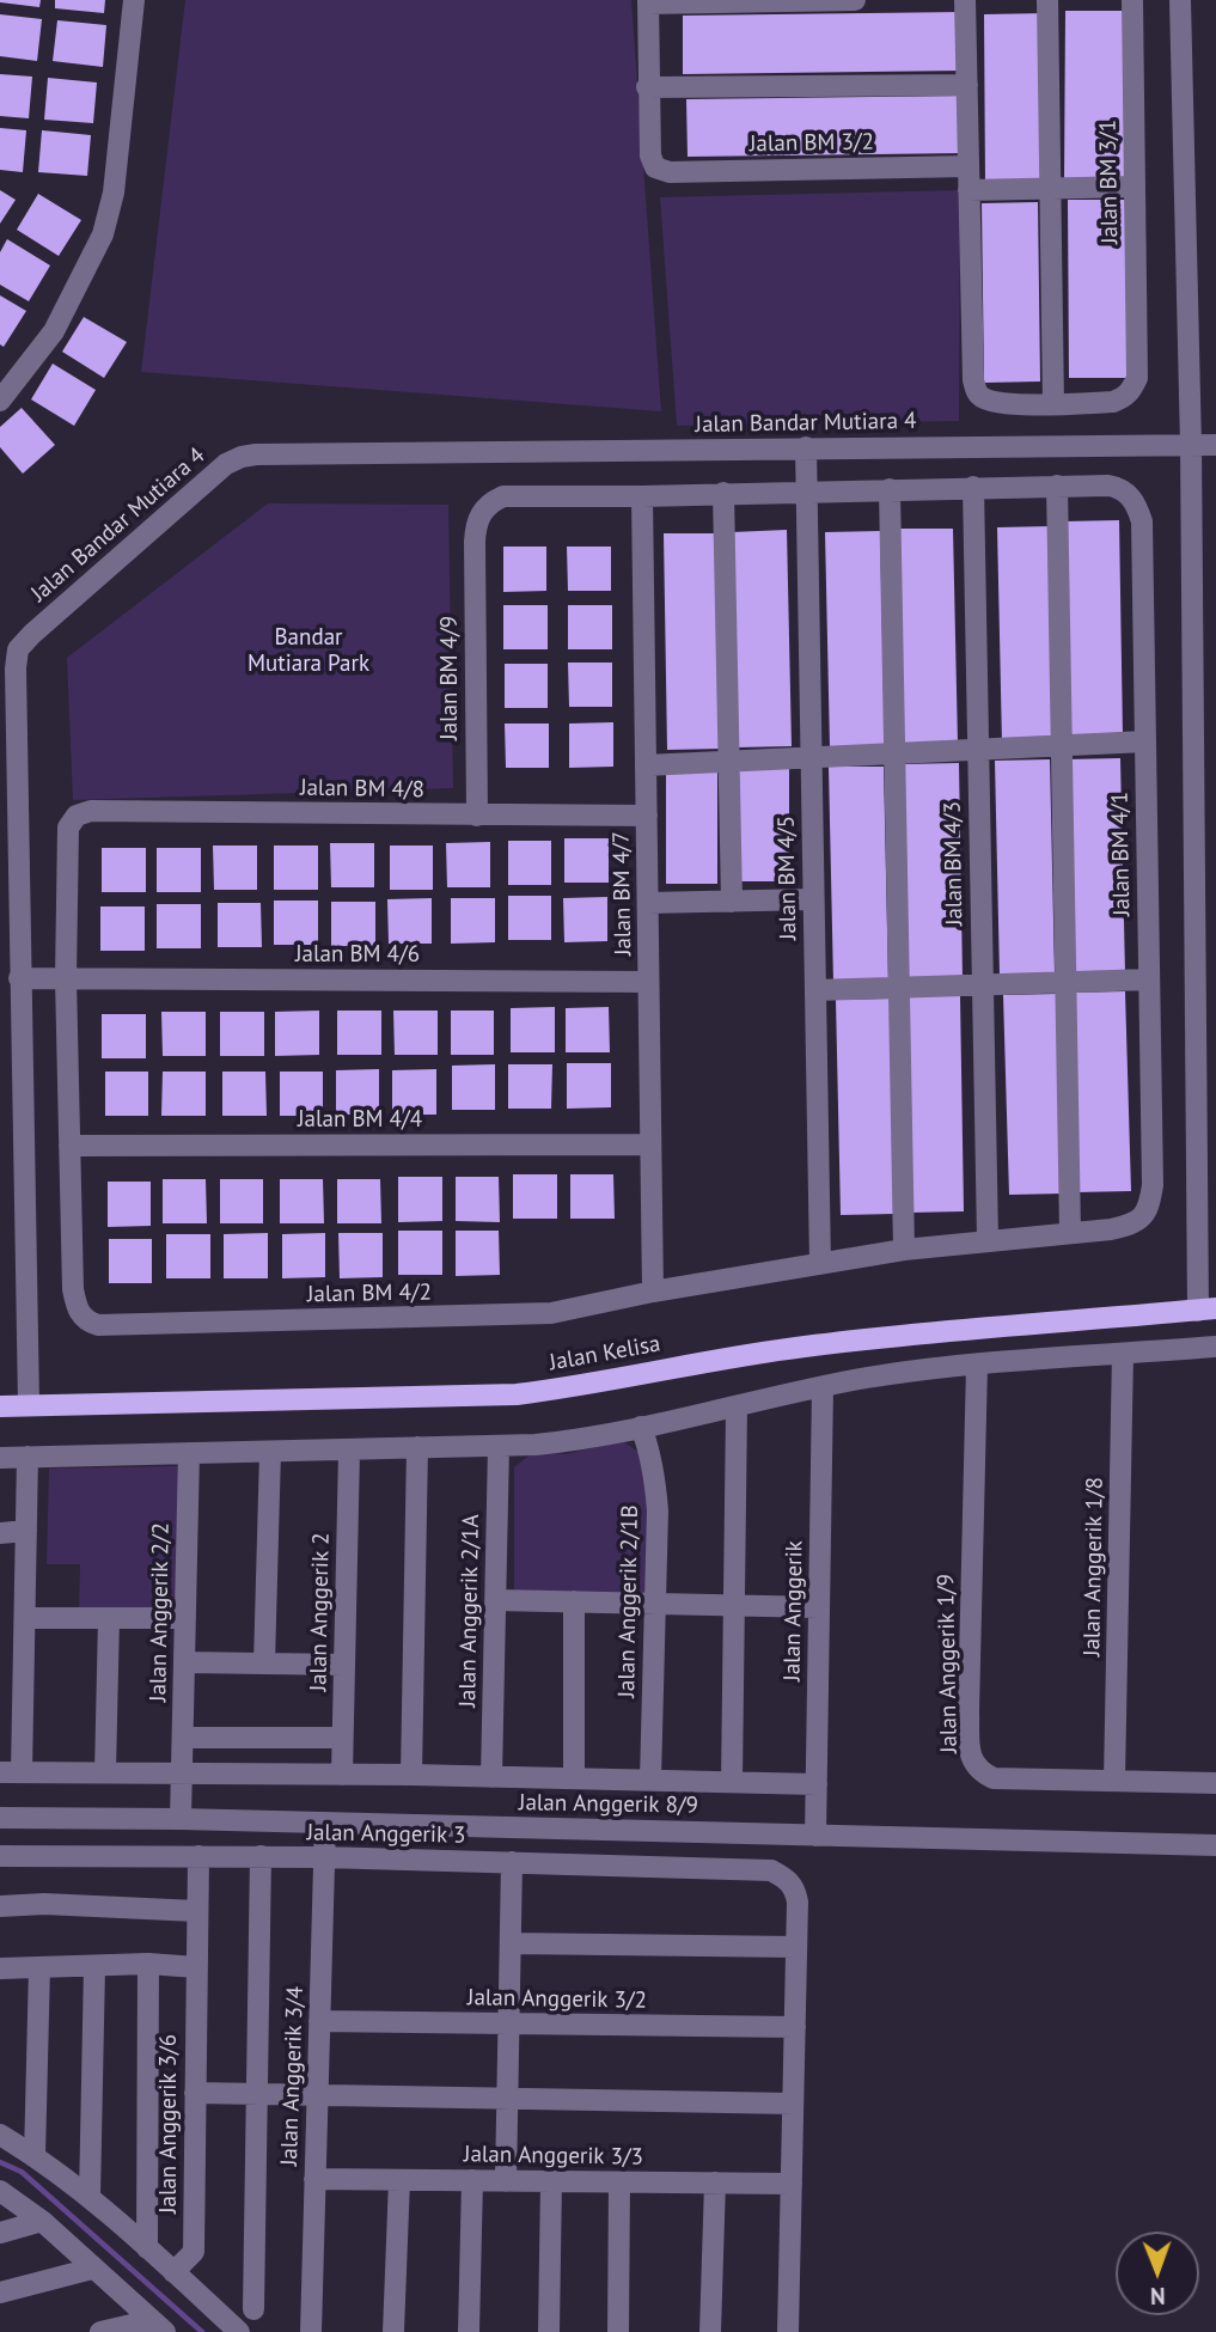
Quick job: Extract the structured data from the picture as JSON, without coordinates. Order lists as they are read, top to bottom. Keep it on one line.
{"streets":{"main road":["Jalan Kelisa"],"street":["Jalan BM 3/2","Jalan BM 3/1","Jalan Bandar Mutiara 4","Jalan BM 4/9","Jalan BM 4/8","Jalan BM 4/1","Jalan BM 4/3","Jalan BM 4/5","Jalan BM 4/7","Jalan BM 4/6","Jalan BM 4/4","Jalan BM 4/2","Jalan Anggerik 1/8","Jalan Anggerik 2/1B","Jalan Anggerik 2/1A","Jalan Anggerik","Jalan Anggerik 2/2","Jalan Anggerik 2","Jalan Anggerik 1/9","Jalan Anggerik 8/9","Jalan Anggerik 3","Jalan Anggerik 3/2","Jalan Anggerik 3/4","Jalan Anggerik 3/6","Jalan Anggerik 3/3"]},"crossings":[["Jalan Bandar Mutiara 4","Jalan BM 4/5"],["Jalan Bandar Mutiara 4","Jalan BM 4/6"],["Jalan Bandar Mutiara 4","Jalan Kelisa"],["Jalan BM 4/9","Jalan BM 4/8"],["Jalan BM 4/9","Jalan BM 4/7"],["Jalan BM 4/8","Jalan BM 4/7"],["Jalan BM 4/8","Jalan BM 4/6"],["Jalan BM 4/1","Jalan BM 4/2"],["Jalan BM 4/3","Jalan BM 4/2"],["Jalan BM 4/5","Jalan BM 4/2"],["Jalan BM 4/7","Jalan BM 4/6"],["Jalan BM 4/7","Jalan BM 4/4"],["Jalan BM 4/7","Jalan BM 4/2"],["Jalan BM 4/4","Jalan BM 4/2"],["Jalan Anggerik 1/8","Jalan Anggerik 1/9"],["Jalan Anggerik","Jalan Anggerik 8/9"],["Jalan Anggerik 2/2","Jalan Anggerik 8/9"],["Jalan Anggerik 8/9","Jalan Anggerik 3/4"],["Jalan Anggerik 3","Jalan Anggerik 3/4"],["Jalan Anggerik 3","Jalan Anggerik 3/6"],["Jalan Anggerik 3/2","Jalan Anggerik 3/4"],["Jalan Anggerik 3/4","Jalan Anggerik 3/3"]],"parks":["Bandar Mutiara Park"],"north":"bottom"}
